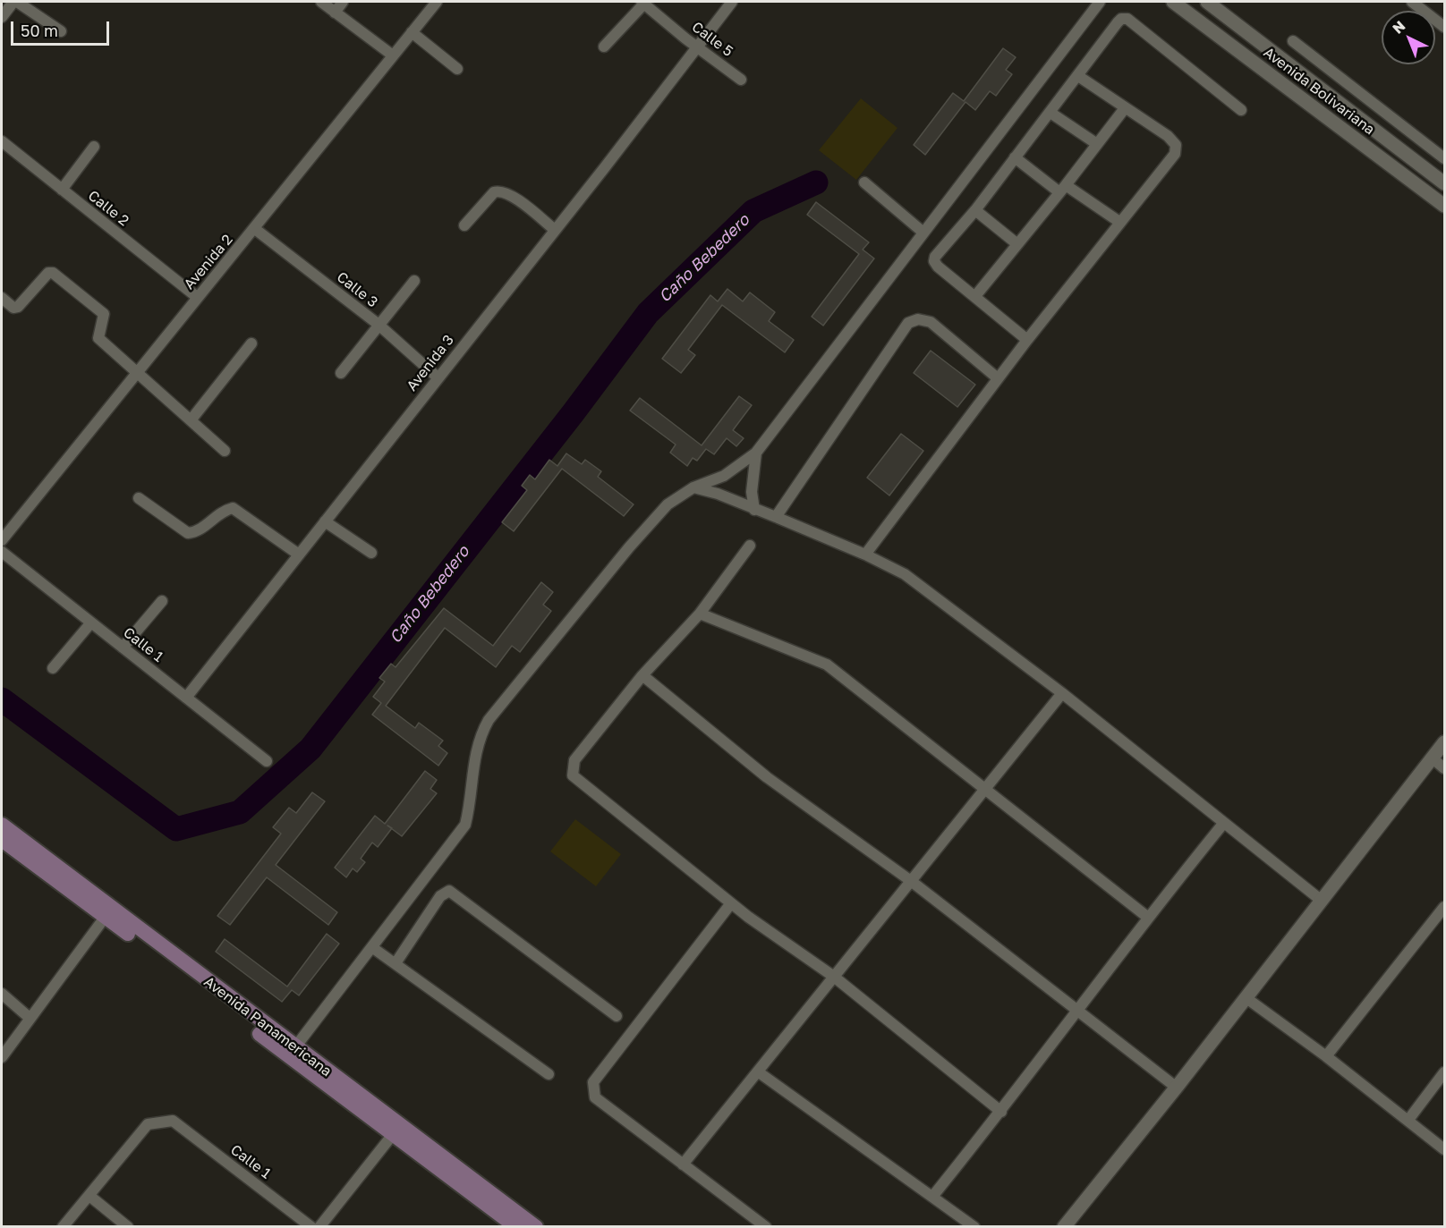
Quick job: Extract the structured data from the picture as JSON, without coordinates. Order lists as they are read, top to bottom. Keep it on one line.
{"streets":{"main road":["Avenida Panamericana"],"street":["Calle 5","Avenida Bolivariana","Calle 2","Avenida 2","Calle 3","Avenida 3","Calle 1"]},"crossings":[["Calle 5","Avenida 3"],["Calle 2","Avenida 2"],["Avenida 2","Calle 3"],["Calle 3","Avenida 3"],["Avenida 3","Calle 1"]],"water":["Caño Bebedero"],"scale_bar":"50 m","north":"top left"}
